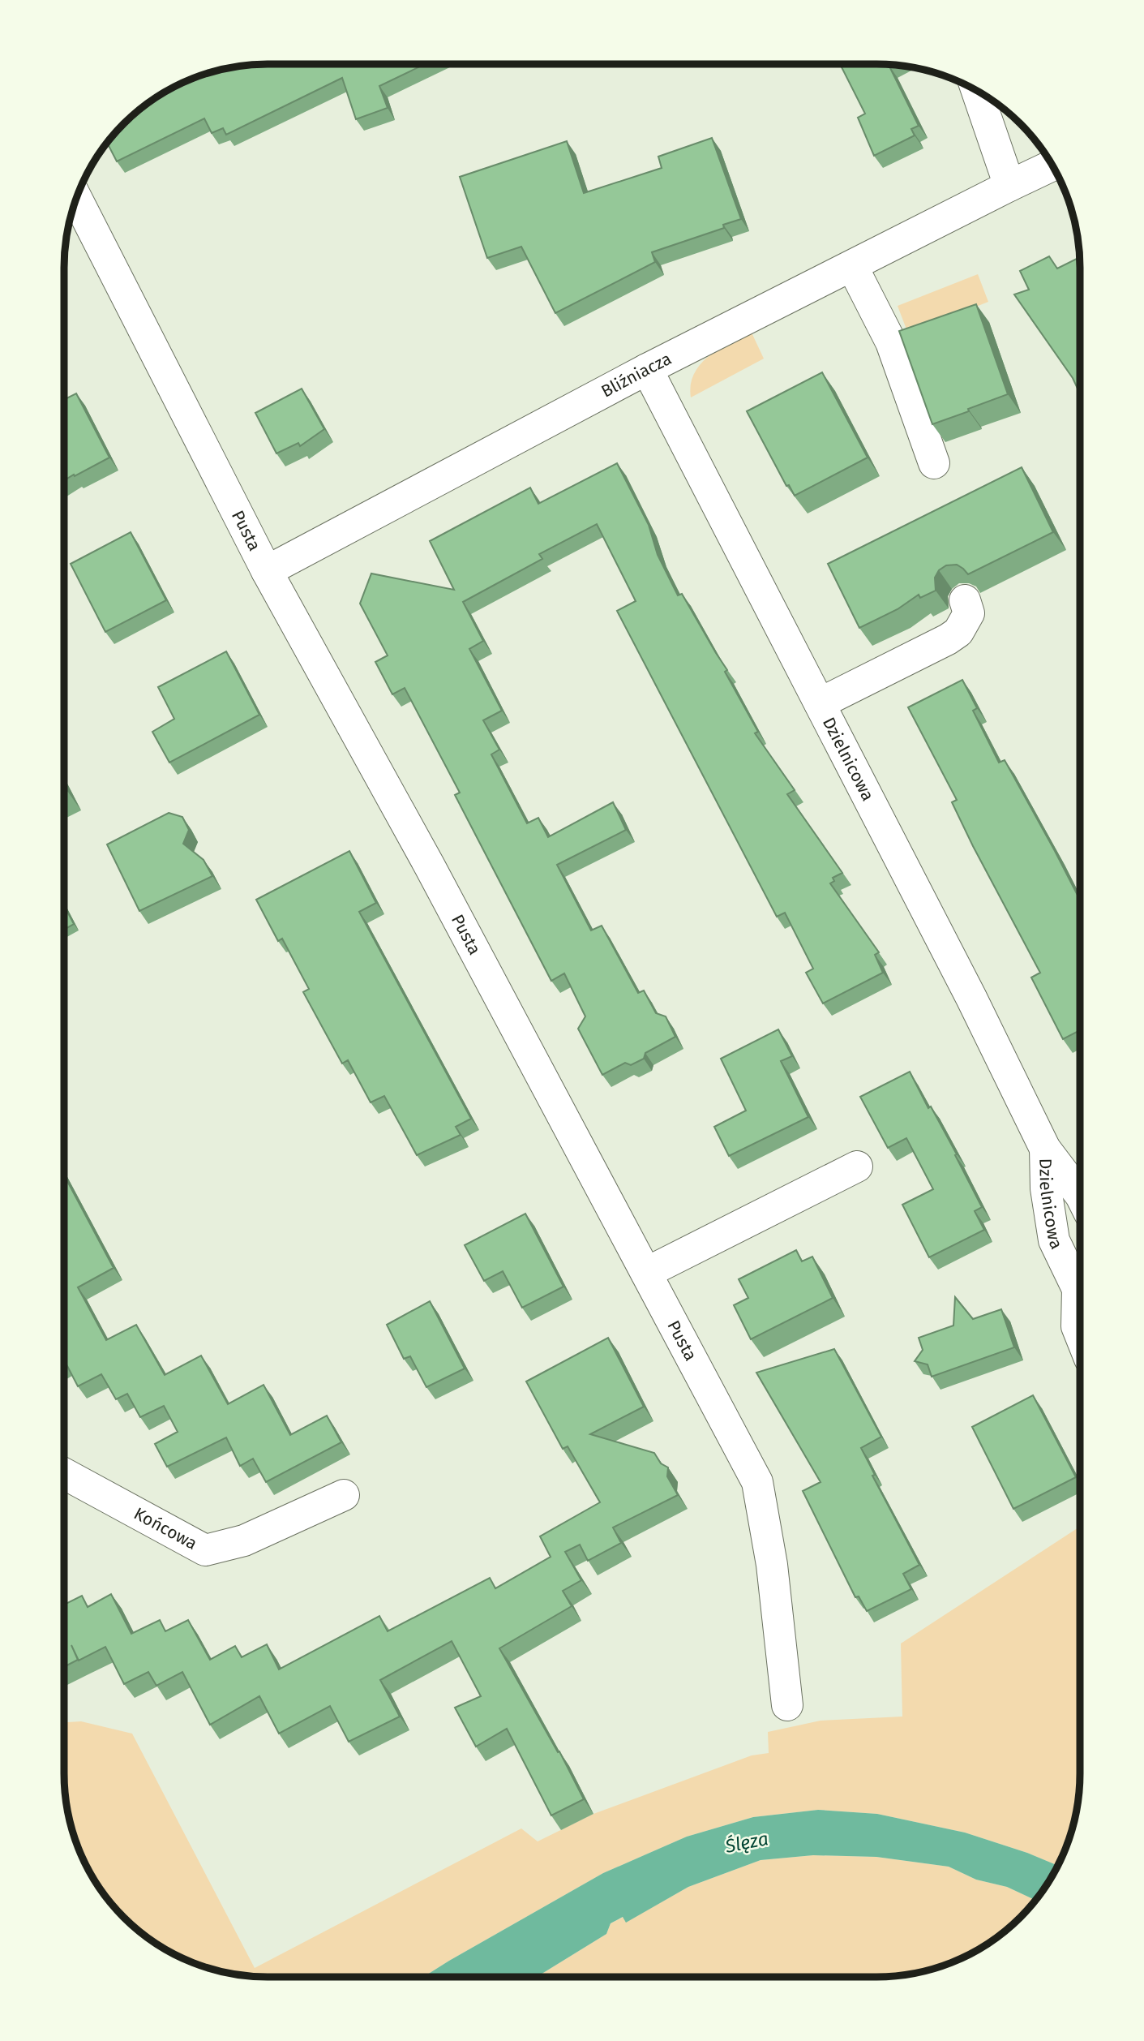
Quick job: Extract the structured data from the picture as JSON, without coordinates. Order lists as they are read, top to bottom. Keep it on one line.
{"streets":{"street":["Bliźniacza","Pusta","Dzielnicowa","Końcowa"]},"crossings":[["Bliźniacza","Pusta"],["Bliźniacza","Dzielnicowa"]],"water":["Ślęza"]}
